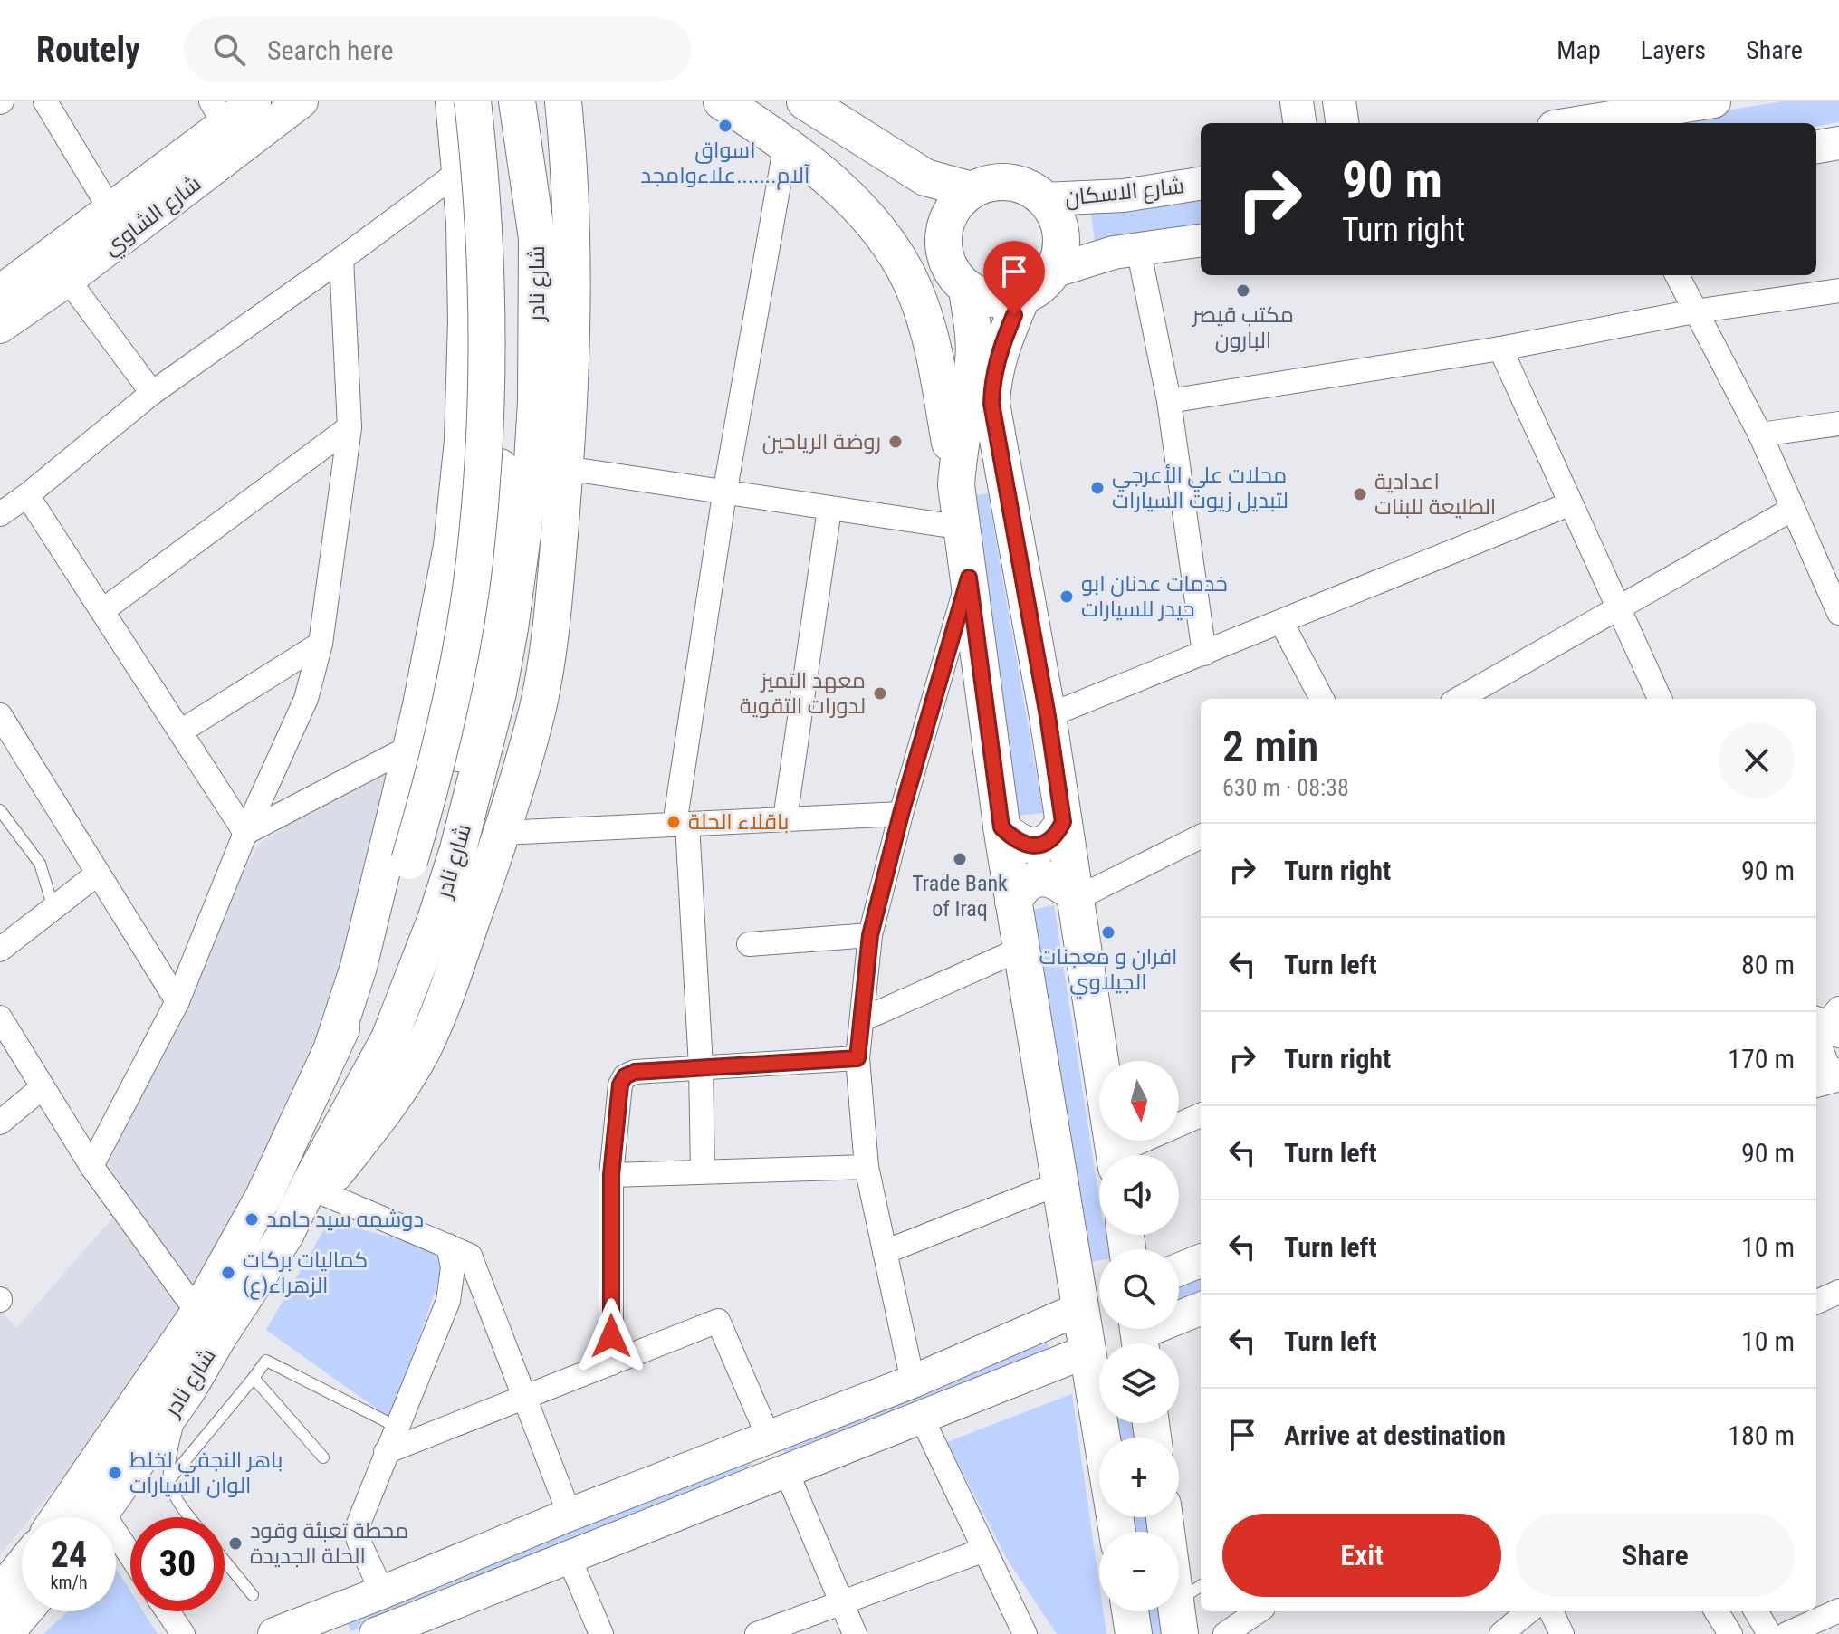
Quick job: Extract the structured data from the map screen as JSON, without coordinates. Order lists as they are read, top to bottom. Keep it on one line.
{"streets":{"main road":["شارع نادر"],"street":["شارع الاسكان","شارع الشاوي"]},"places":["اسواق آلام.......علاءوامجد","مكتب قيصر البارون","روضة الرياحين","محلات علي الأعرجي لتبديل زيوت السيارات","اعدادية الطليعة للبنات","خدمات عدنان ابو حيدر للسيارات","معهد التميز لدورات التقوية","باقلاء الحلة","Trade Bank of Iraq","افران و معجنات الجيلاوي","دوشمه سيد حامد","كماليات بركات الزهراء(ع)","باهر النجفي لخلط الوان السيارات","محطة تعبئة وقود الحلة الجديدة"],"north":"bottom","page":{"header":"Routely","search":"Search here","nav":["Map","Layers","Share"],"turn":["90 m","Turn right"],"heading":["2 min","630 m · 08:38"],"list":[{"name":"Turn right","value":"90 m"},{"name":"Turn left","value":"80 m"},{"name":"Turn right","value":"170 m"},{"name":"Turn left","value":"90 m"},{"name":"Turn left","value":"10 m"},{"name":"Turn left","value":"10 m"},{"name":"Arrive at destination","value":"180 m"}],"map_buttons":["+","−"],"buttons":["Exit","Share"],"speed":"24 km/h","limit":"30"}}
